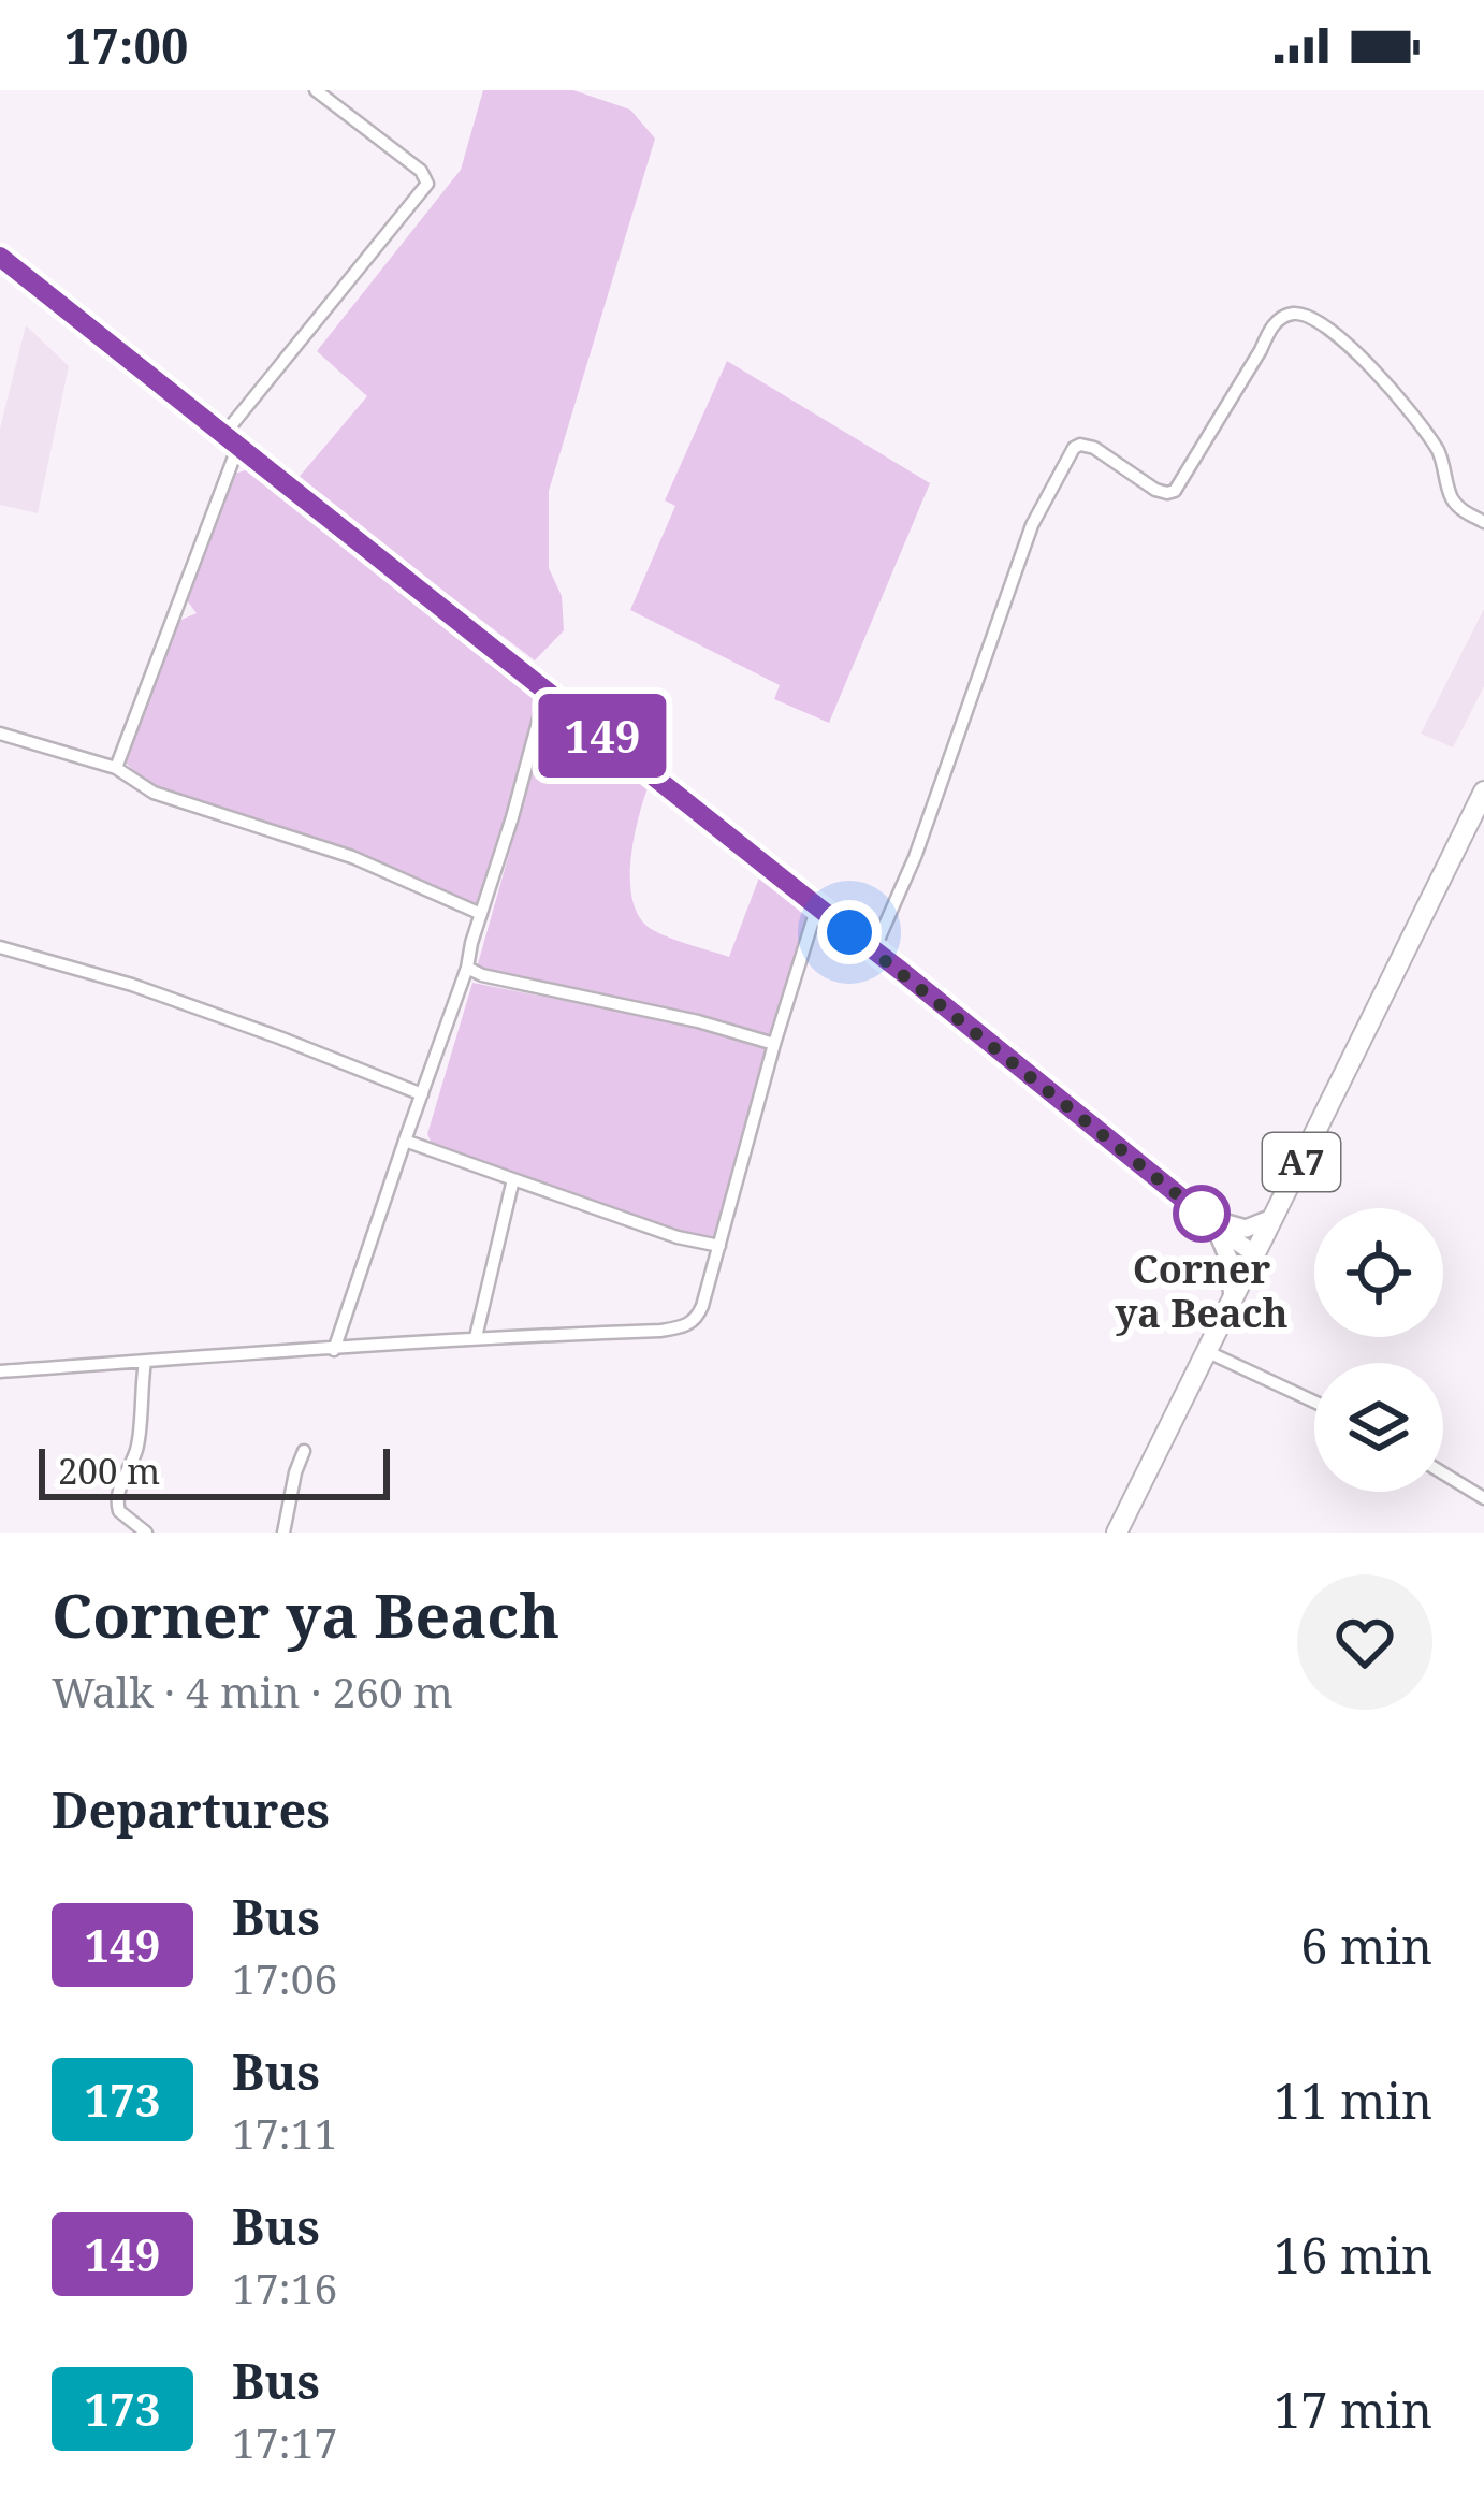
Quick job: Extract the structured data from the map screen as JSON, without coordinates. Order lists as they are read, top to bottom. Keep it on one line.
{"streets":{"highway":["A7"]},"places":["Corner ya Beach"],"lines":["bus line 149"],"scale_bar":"200 m","page":{"status":"17:00","on_map":"149","scale":"200 m","heading":[["Corner ya Beach","Walk · 4 min · 260 m"],"Departures"],"list":[{"mark":"149","name":"Bus","note":"17:06","value":"6 min"},{"mark":"173","name":"Bus","note":"17:11","value":"11 min"},{"mark":"149","name":"Bus","note":"17:16","value":"16 min"},{"mark":"173","name":"Bus","note":"17:17","value":"17 min"}]}}
